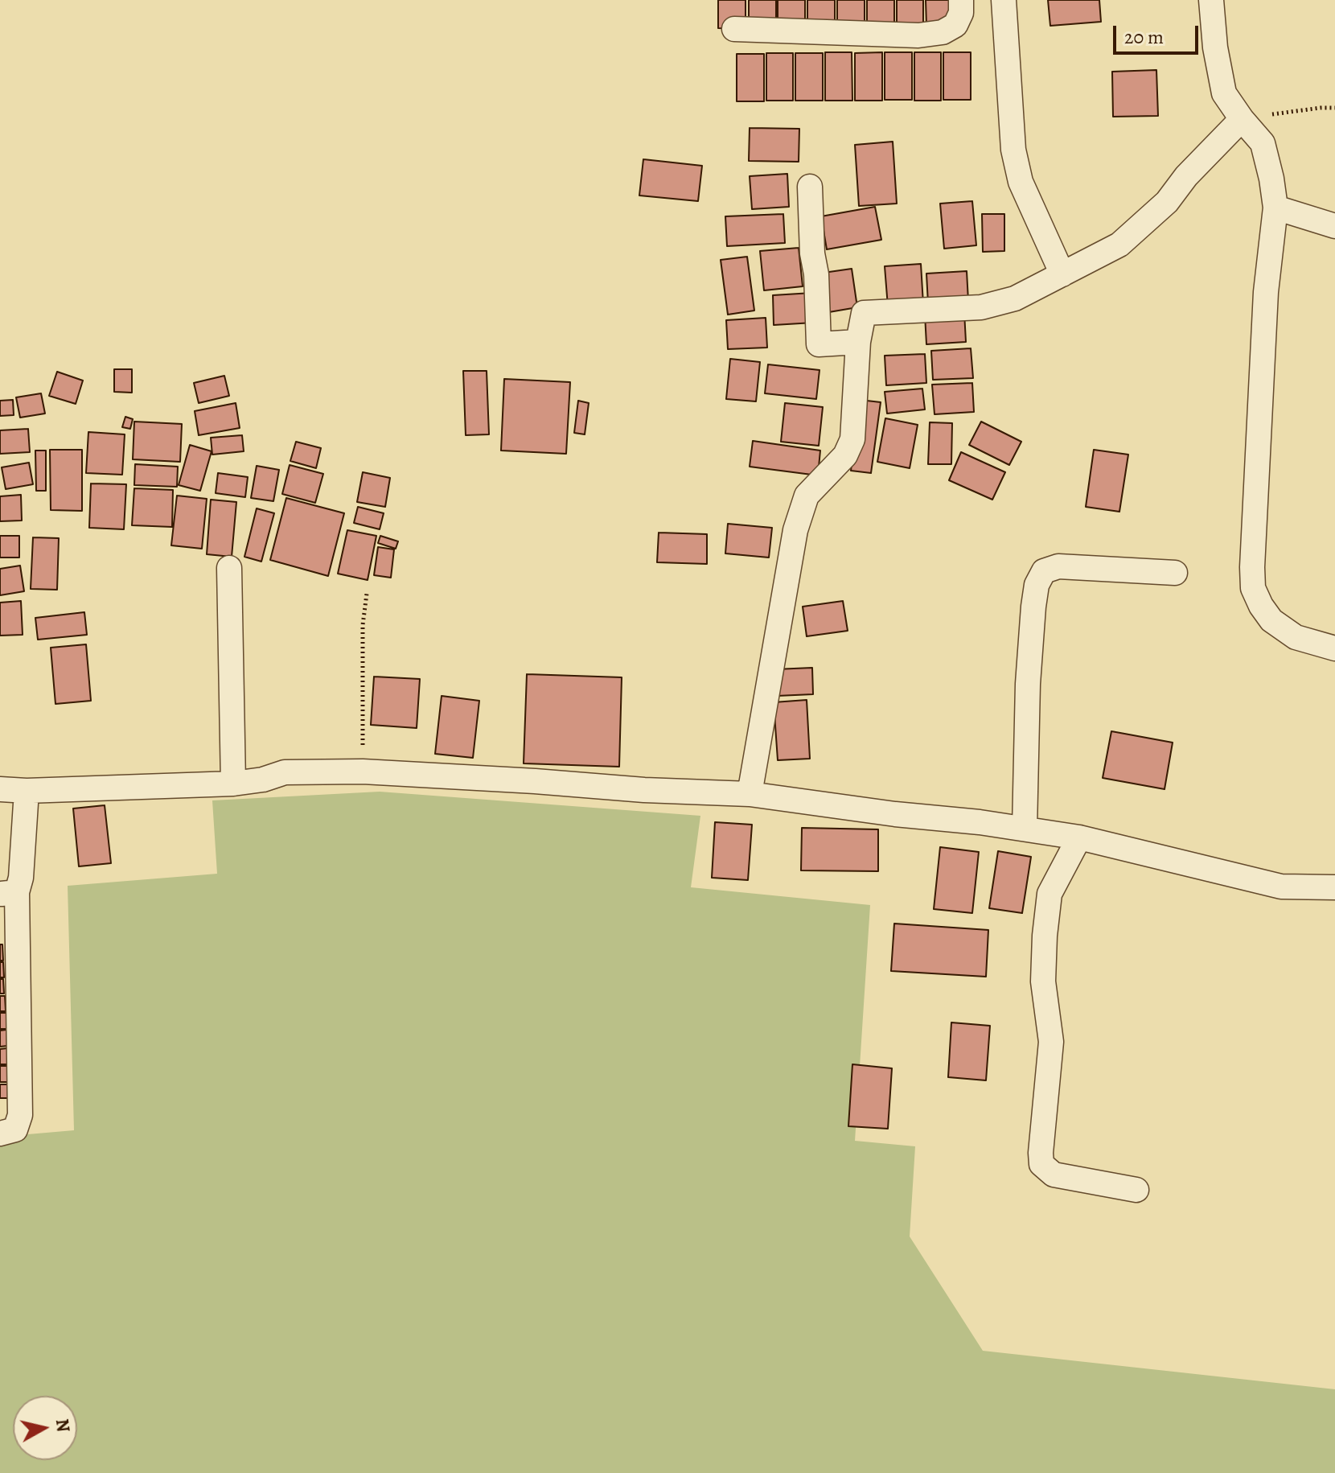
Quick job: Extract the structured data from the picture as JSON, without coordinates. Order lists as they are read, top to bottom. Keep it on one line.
{"scale_bar":"20 m","north":"right"}
